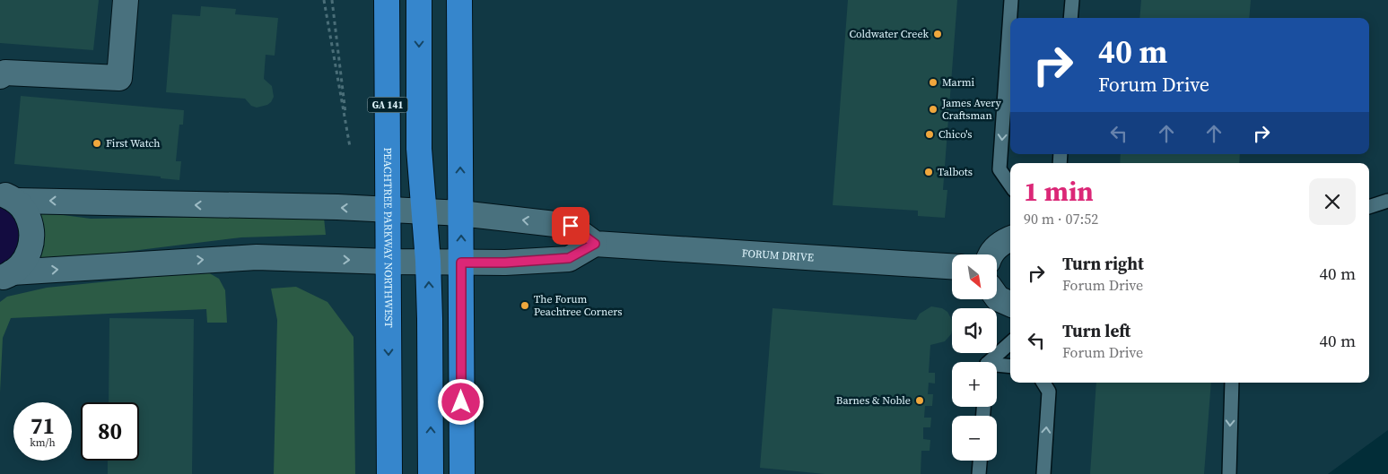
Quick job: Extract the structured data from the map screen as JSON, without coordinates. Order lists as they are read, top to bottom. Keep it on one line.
{"streets":{"highway":["GA 141","PEACHTREE PARKWAY NORTHWEST"],"street":["FORUM DRIVE"]},"places":["Coldwater Creek","Marmi","James Avery Craftsman","Chico's","First Watch","Talbots","The Forum Peachtree Corners","Barnes & Noble"],"north":"bottom right","page":{"turn":["40 m","Forum Drive"],"heading":["1 min","90 m · 07:52"],"list":[{"name":"Turn right","note":"Forum Drive","value":"40 m"},{"name":"Turn left","note":"Forum Drive","value":"40 m"}],"map_buttons":["+","−"],"speed":"71 km/h","limit":"80"}}
